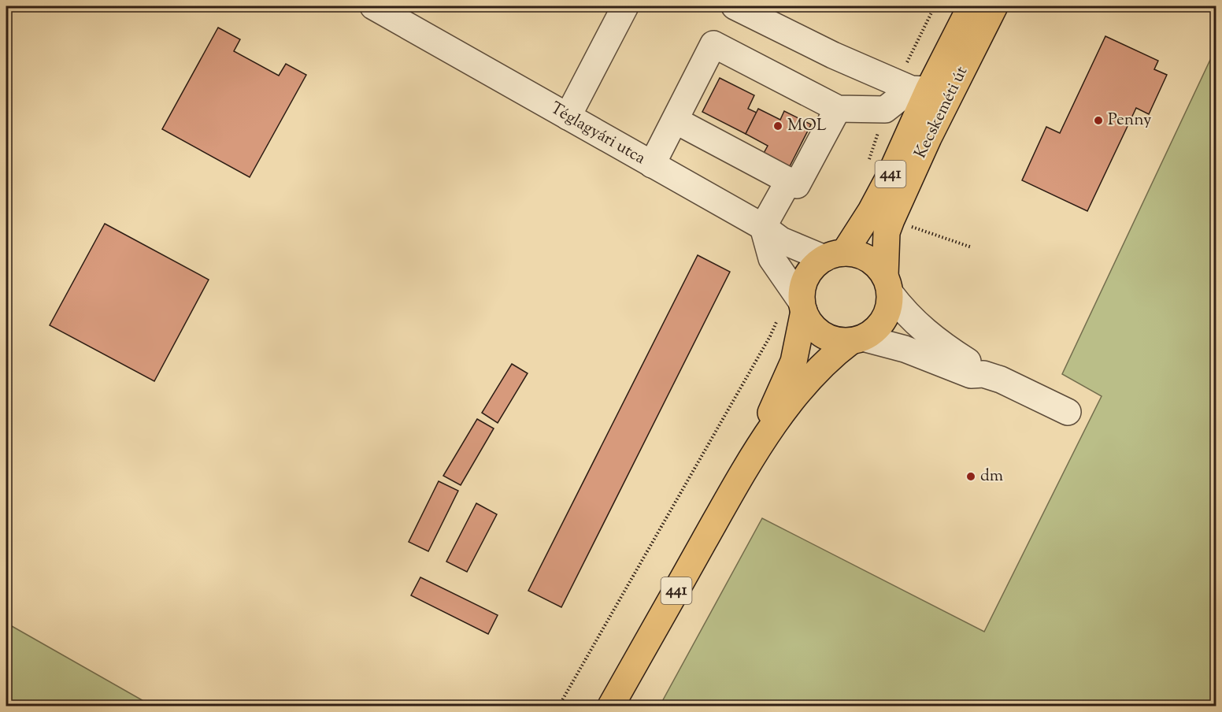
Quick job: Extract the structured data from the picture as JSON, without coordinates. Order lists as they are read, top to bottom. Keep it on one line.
{"streets":{"main road":["Kecskeméti út","441"],"street":["Téglagyári utca"]},"crossings":[["Kecskeméti út","Téglagyári utca"]],"places":["Penny","MOL","dm"]}
